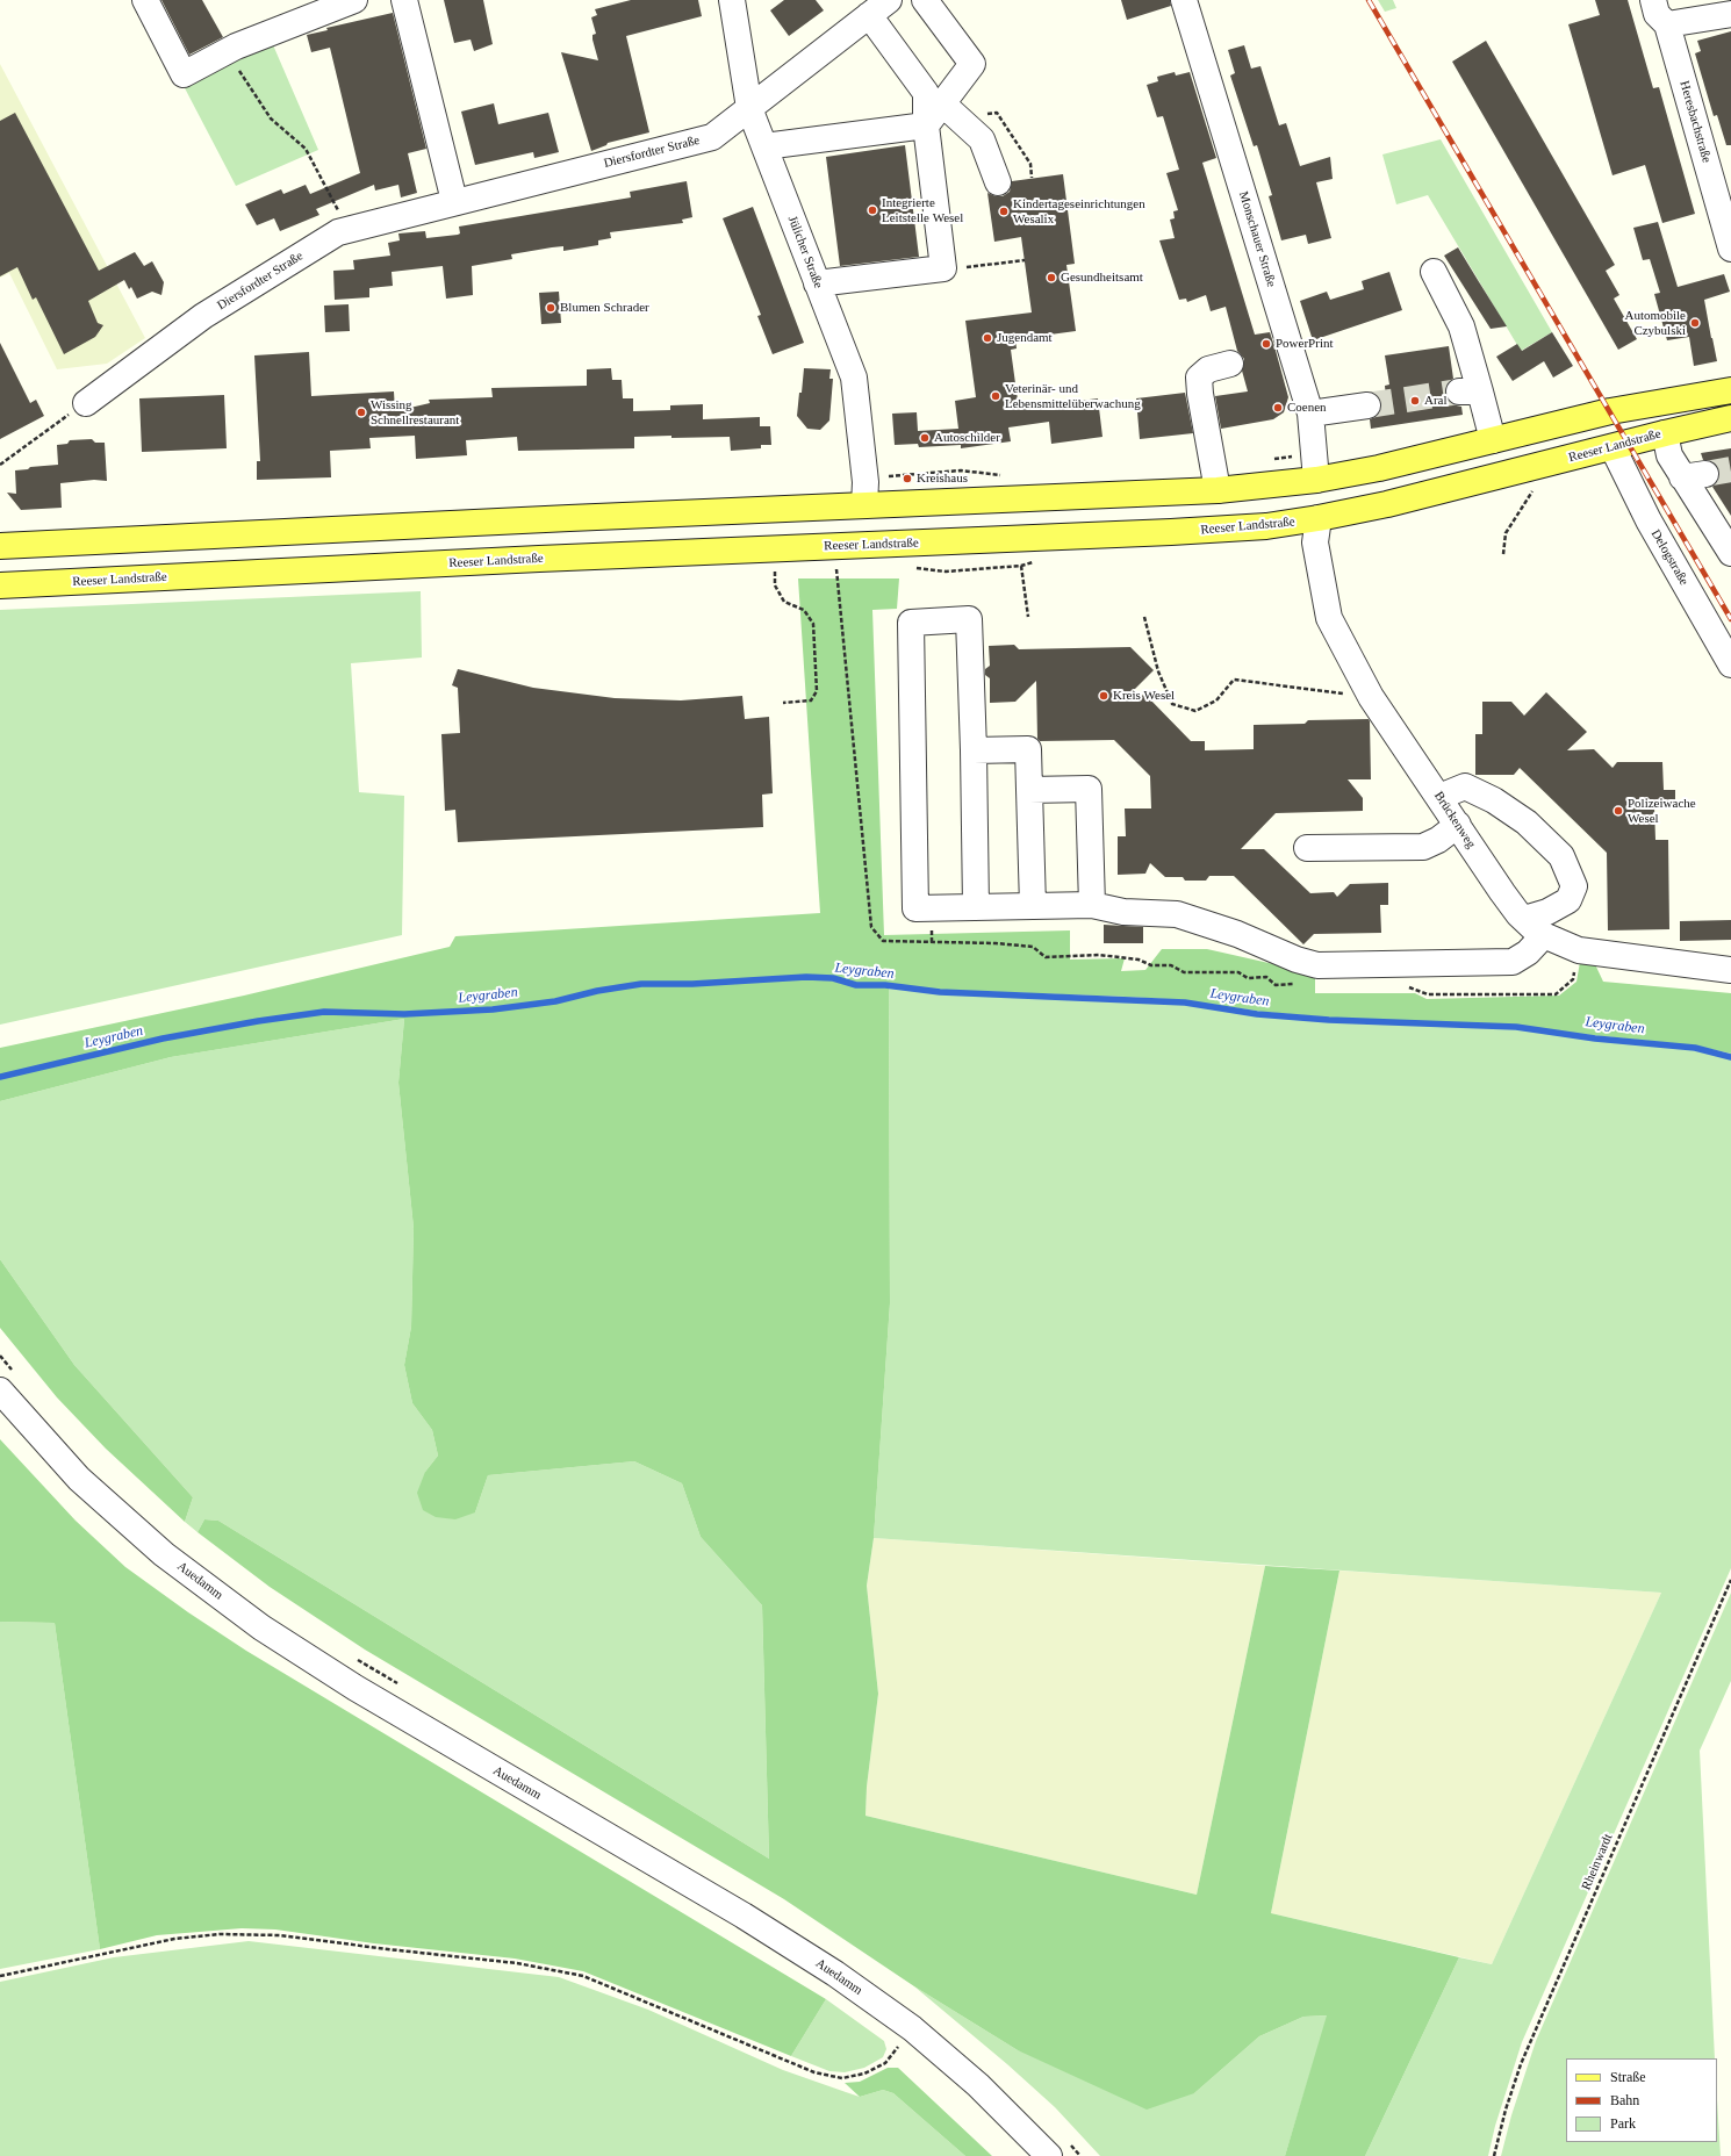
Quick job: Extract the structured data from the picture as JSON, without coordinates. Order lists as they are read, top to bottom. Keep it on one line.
{"streets":{"main road":["Reeser Landstraße"],"street":["Heresbachstraße","Diersfordter Straße","Monschauer Straße","Jülicher Straße","Delogstraße","Brückenweg","Auedamm"],"path":["Rheinwardt"]},"crossings":[["Diersfordter Straße","Jülicher Straße"],["Reeser Landstraße","Delogstraße"],["Reeser Landstraße","Brückenweg"]],"water":["Leygraben"],"places":["Integrierte Leitstelle Wesel","Kindertageseinrichtungen Wesalix","Gesundheitsamt","Blumen Schrader","Automobile Czybulski","Jugendamt","PowerPrint","Veterinär- und Lebensmittelüberwachung","Aral","Coenen","Wissing Schnellrestaurant","Autoschilder","Kreishaus","Kreis Wesel","Polizeiwache Wesel"],"legend":["Straße","Bahn","Park"]}
